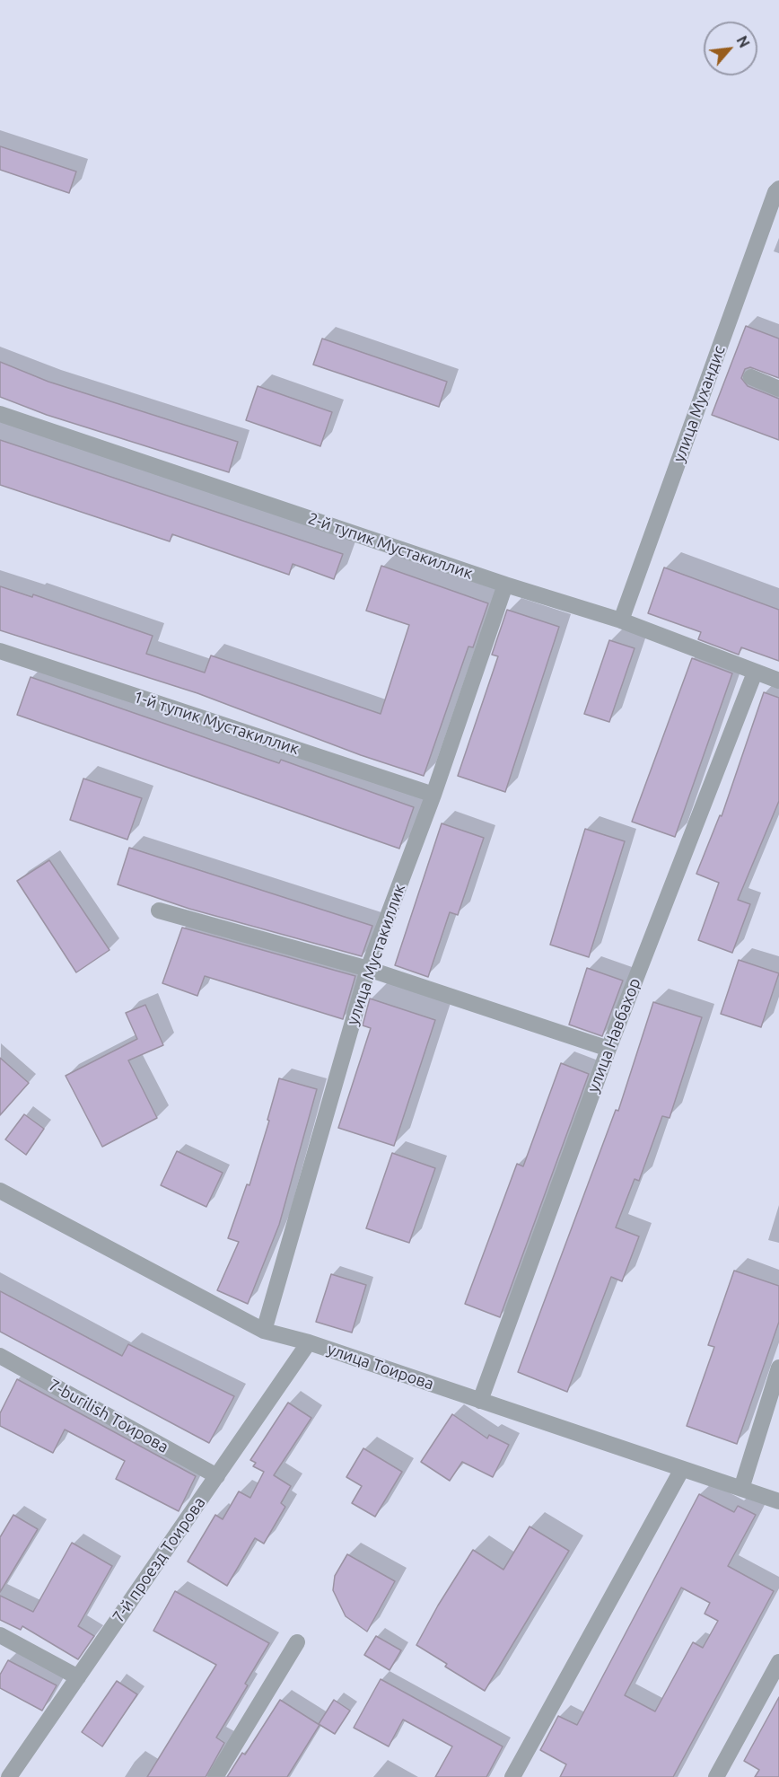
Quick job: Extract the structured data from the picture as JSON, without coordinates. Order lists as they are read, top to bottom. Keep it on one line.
{"streets":{"street":["улица Мухандис","2-й тупик Мустакиллик","1-й тупик Мустакиллик","улица Мустакиллик","улица Навбахор","улица Тоирова","7-burilish Тоирова","7-й проезд Тоирова"]},"crossings":[["улица Мухандис","2-й тупик Мустакиллик"],["2-й тупик Мустакиллик","улица Мустакиллик"],["2-й тупик Мустакиллик","улица Навбахор"],["1-й тупик Мустакиллик","улица Мустакиллик"],["улица Мустакиллик","улица Тоирова"],["улица Навбахор","улица Тоирова"],["улица Тоирова","7-й проезд Тоирова"],["7-burilish Тоирова","7-й проезд Тоирова"]],"north":"top right"}
